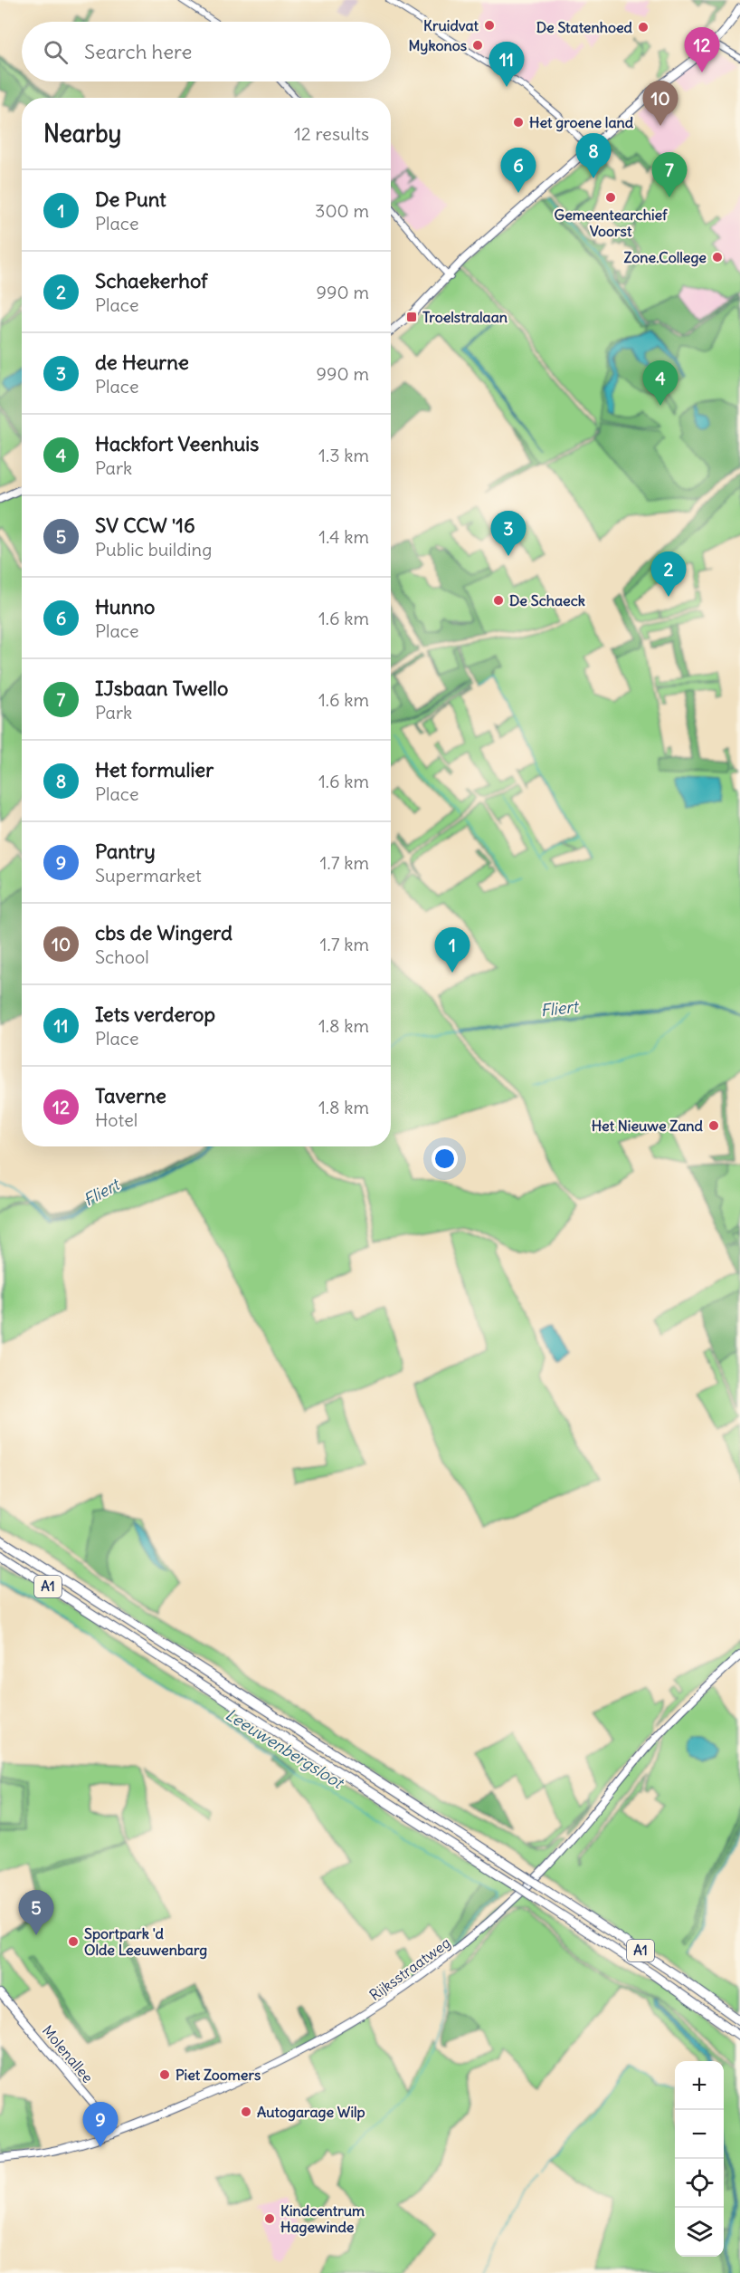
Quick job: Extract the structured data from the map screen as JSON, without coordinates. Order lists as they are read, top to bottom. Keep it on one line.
{"streets":{"highway":["A1"],"main road":["Rijksstraatweg","Molenallee"]},"crossings":[["Rijksstraatweg","Molenallee"]],"water":["Fliert","Leeuwenbergsloot"],"places":{"other":["Kruidvat","De Statenhoed","Mykonos","Het groene land","Gemeentearchief Voorst","Zone.College","De Schaeck","Het Nieuwe Zand","Sportpark 'd Olde Leeuwenbarg","Piet Zoomers","Autogarage Wilp","Kindcentrum Hagewinde"],"transit":["Troelstralaan"]},"page":{"search":"Search here","pins":["12","11","10","8","6","7","4","3","2","1","5","9"],"heading":["Nearby","12 results"],"list":[{"mark":"1","name":"De Punt","note":"Place","value":"300 m"},{"mark":"2","name":"Schaekerhof","note":"Place","value":"990 m"},{"mark":"3","name":"de Heurne","note":"Place","value":"990 m"},{"mark":"4","name":"Hackfort Veenhuis","note":"Park","value":"1.3 km"},{"mark":"5","name":"SV CCW '16","note":"Public building","value":"1.4 km"},{"mark":"6","name":"Hunno","note":"Place","value":"1.6 km"},{"mark":"7","name":"IJsbaan Twello","note":"Park","value":"1.6 km"},{"mark":"8","name":"Het formulier","note":"Place","value":"1.6 km"},{"mark":"9","name":"Pantry","note":"Supermarket","value":"1.7 km"},{"mark":"10","name":"cbs de Wingerd","note":"School","value":"1.7 km"},{"mark":"11","name":"Iets verderop","note":"Place","value":"1.8 km"},{"mark":"12","name":"Taverne","note":"Hotel","value":"1.8 km"}],"map_buttons":["+","−"]}}
